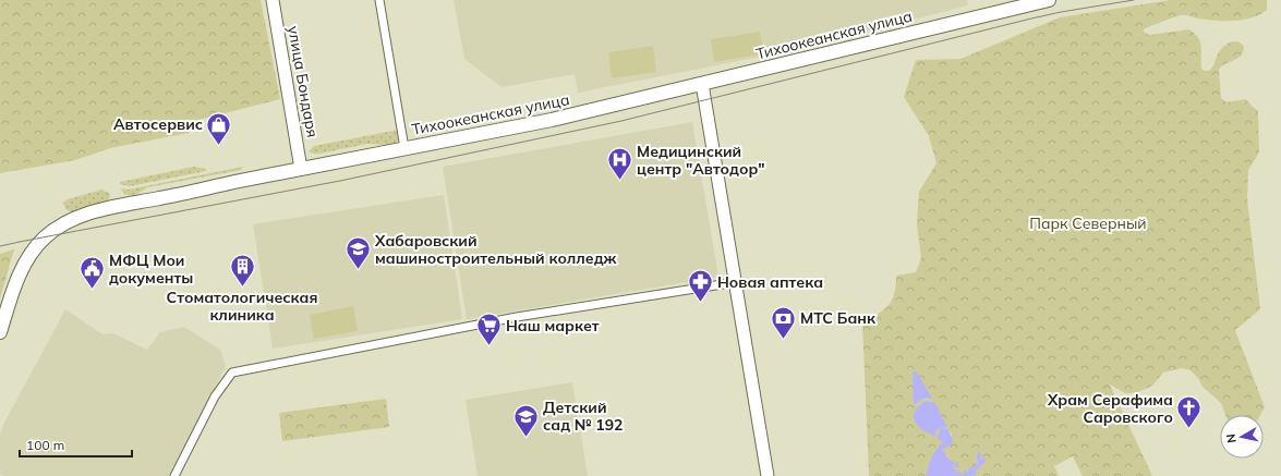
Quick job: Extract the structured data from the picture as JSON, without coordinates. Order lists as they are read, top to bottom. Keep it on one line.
{"streets":{"main road":["Тихоокеанская улица","улица Бондаря"]},"crossings":[["Тихоокеанская улица","улица Бондаря"]],"parks":["Парк Северный"],"places":{"shop":["Автосервис"],"hospital":["Медицинский центр \"Автодор\""],"school or university":["Хабаровский машиностроительный колледж","Детский сад № 192"],"building":["Стоматологическая клиника"],"public building":["МФЦ Мои документы"],"pharmacy":["Новая аптека"],"bank":["МТС Банк"],"supermarket":["Наш маркет"],"church":["Храм Серафима Саровского"]},"scale_bar":"100 m","north":"left"}
